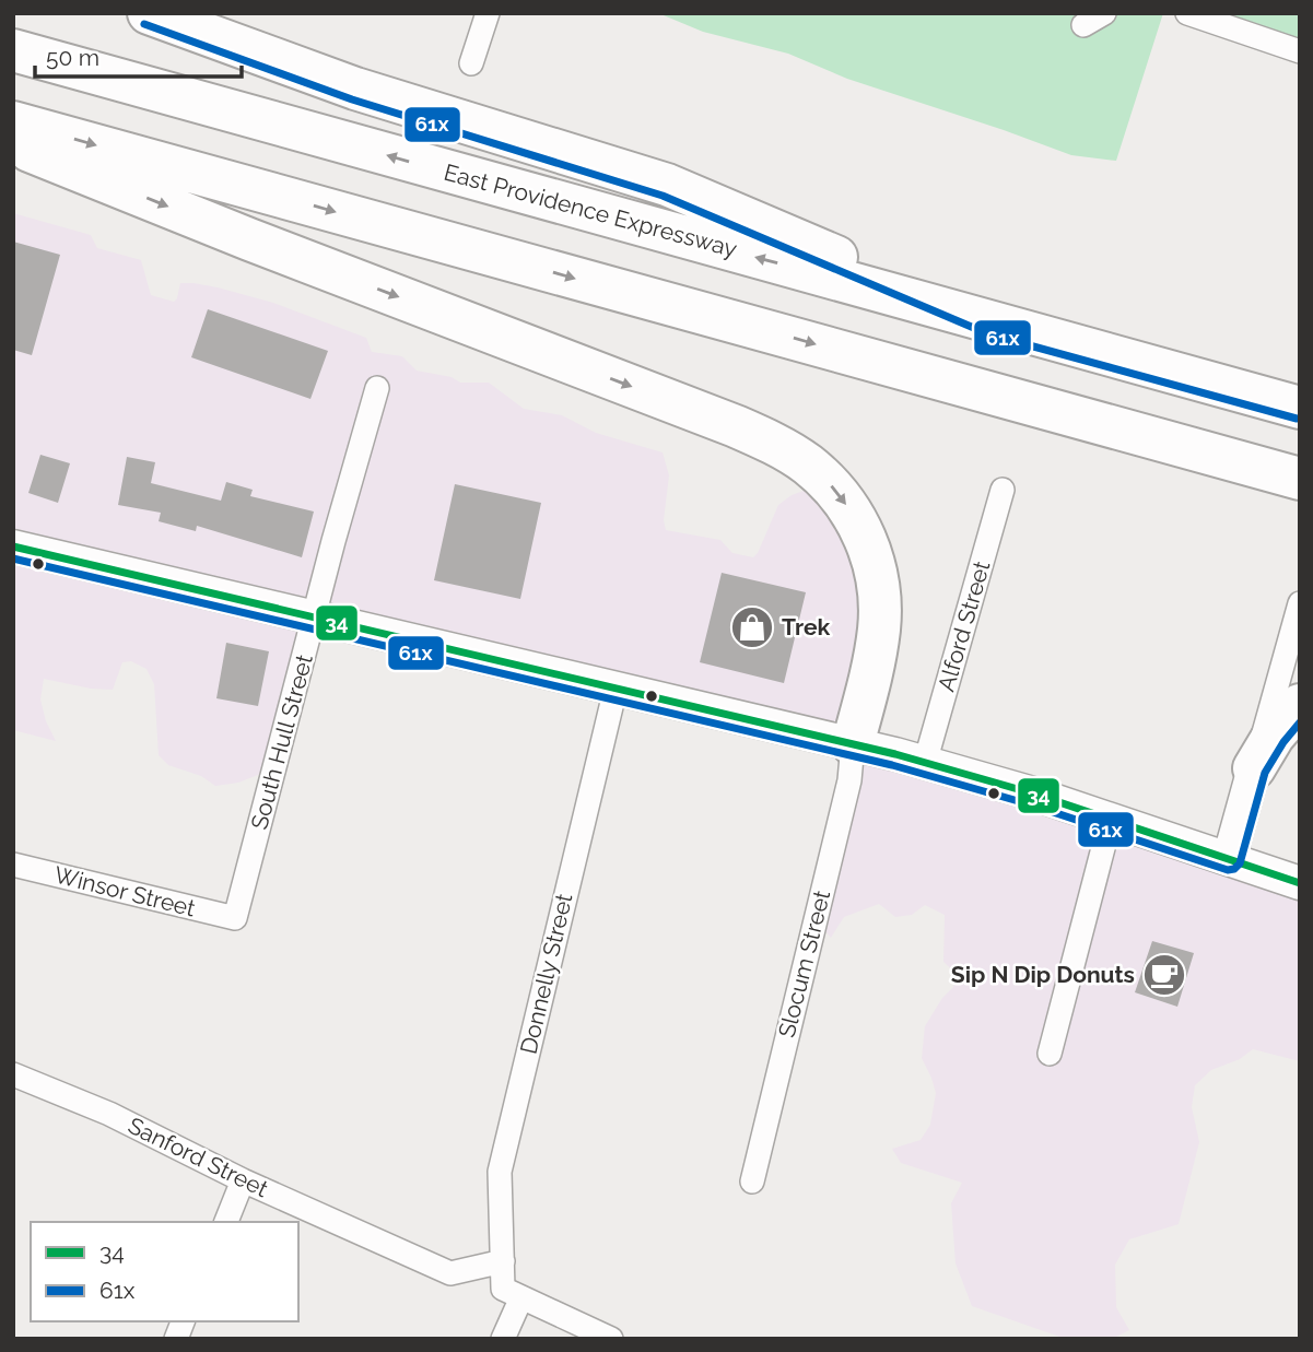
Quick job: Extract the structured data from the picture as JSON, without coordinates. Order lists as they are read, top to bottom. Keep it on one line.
{"streets":{"highway":["East Providence Expressway"],"street":["Alford Street","South Hull Street","Winsor Street","Slocum Street","Donnelly Street","Sanford Street"]},"crossings":[["South Hull Street","Winsor Street"],["Donnelly Street","Sanford Street"]],"places":{"shop":["Trek"],"cafe":["Sip N Dip Donuts"]},"lines":["transit line 61x","transit line 34"],"legend":["34","61x"],"scale_bar":"50 m"}
